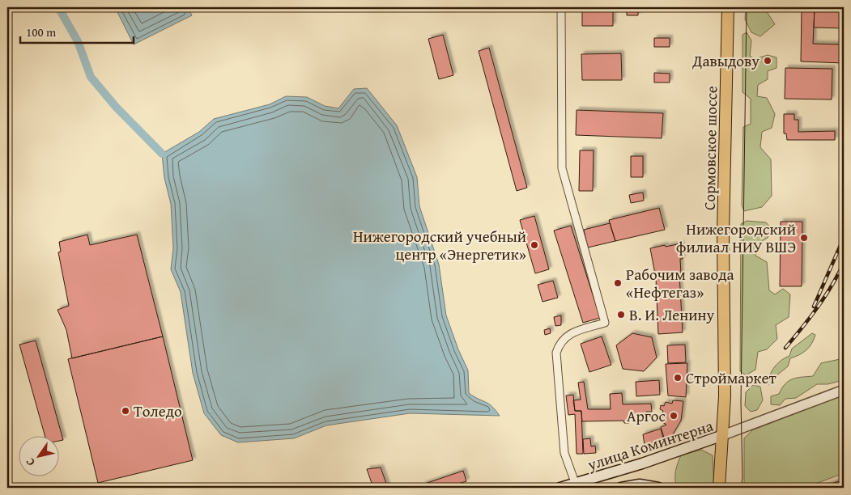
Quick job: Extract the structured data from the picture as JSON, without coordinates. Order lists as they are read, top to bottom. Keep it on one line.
{"streets":{"main road":["Сормовское шоссе","улица Коминтерна"]},"crossings":[["Сормовское шоссе","улица Коминтерна"]],"places":["Давыдову","Нижегородский филиал НИУ ВШЭ","Нижегородский учебный центр «Энергетик»","Рабочим завода «Нефтегаз»","В. И. Ленину","Строймаркет","Толедо","Аргос"],"scale_bar":"100 m","north":"bottom left"}
